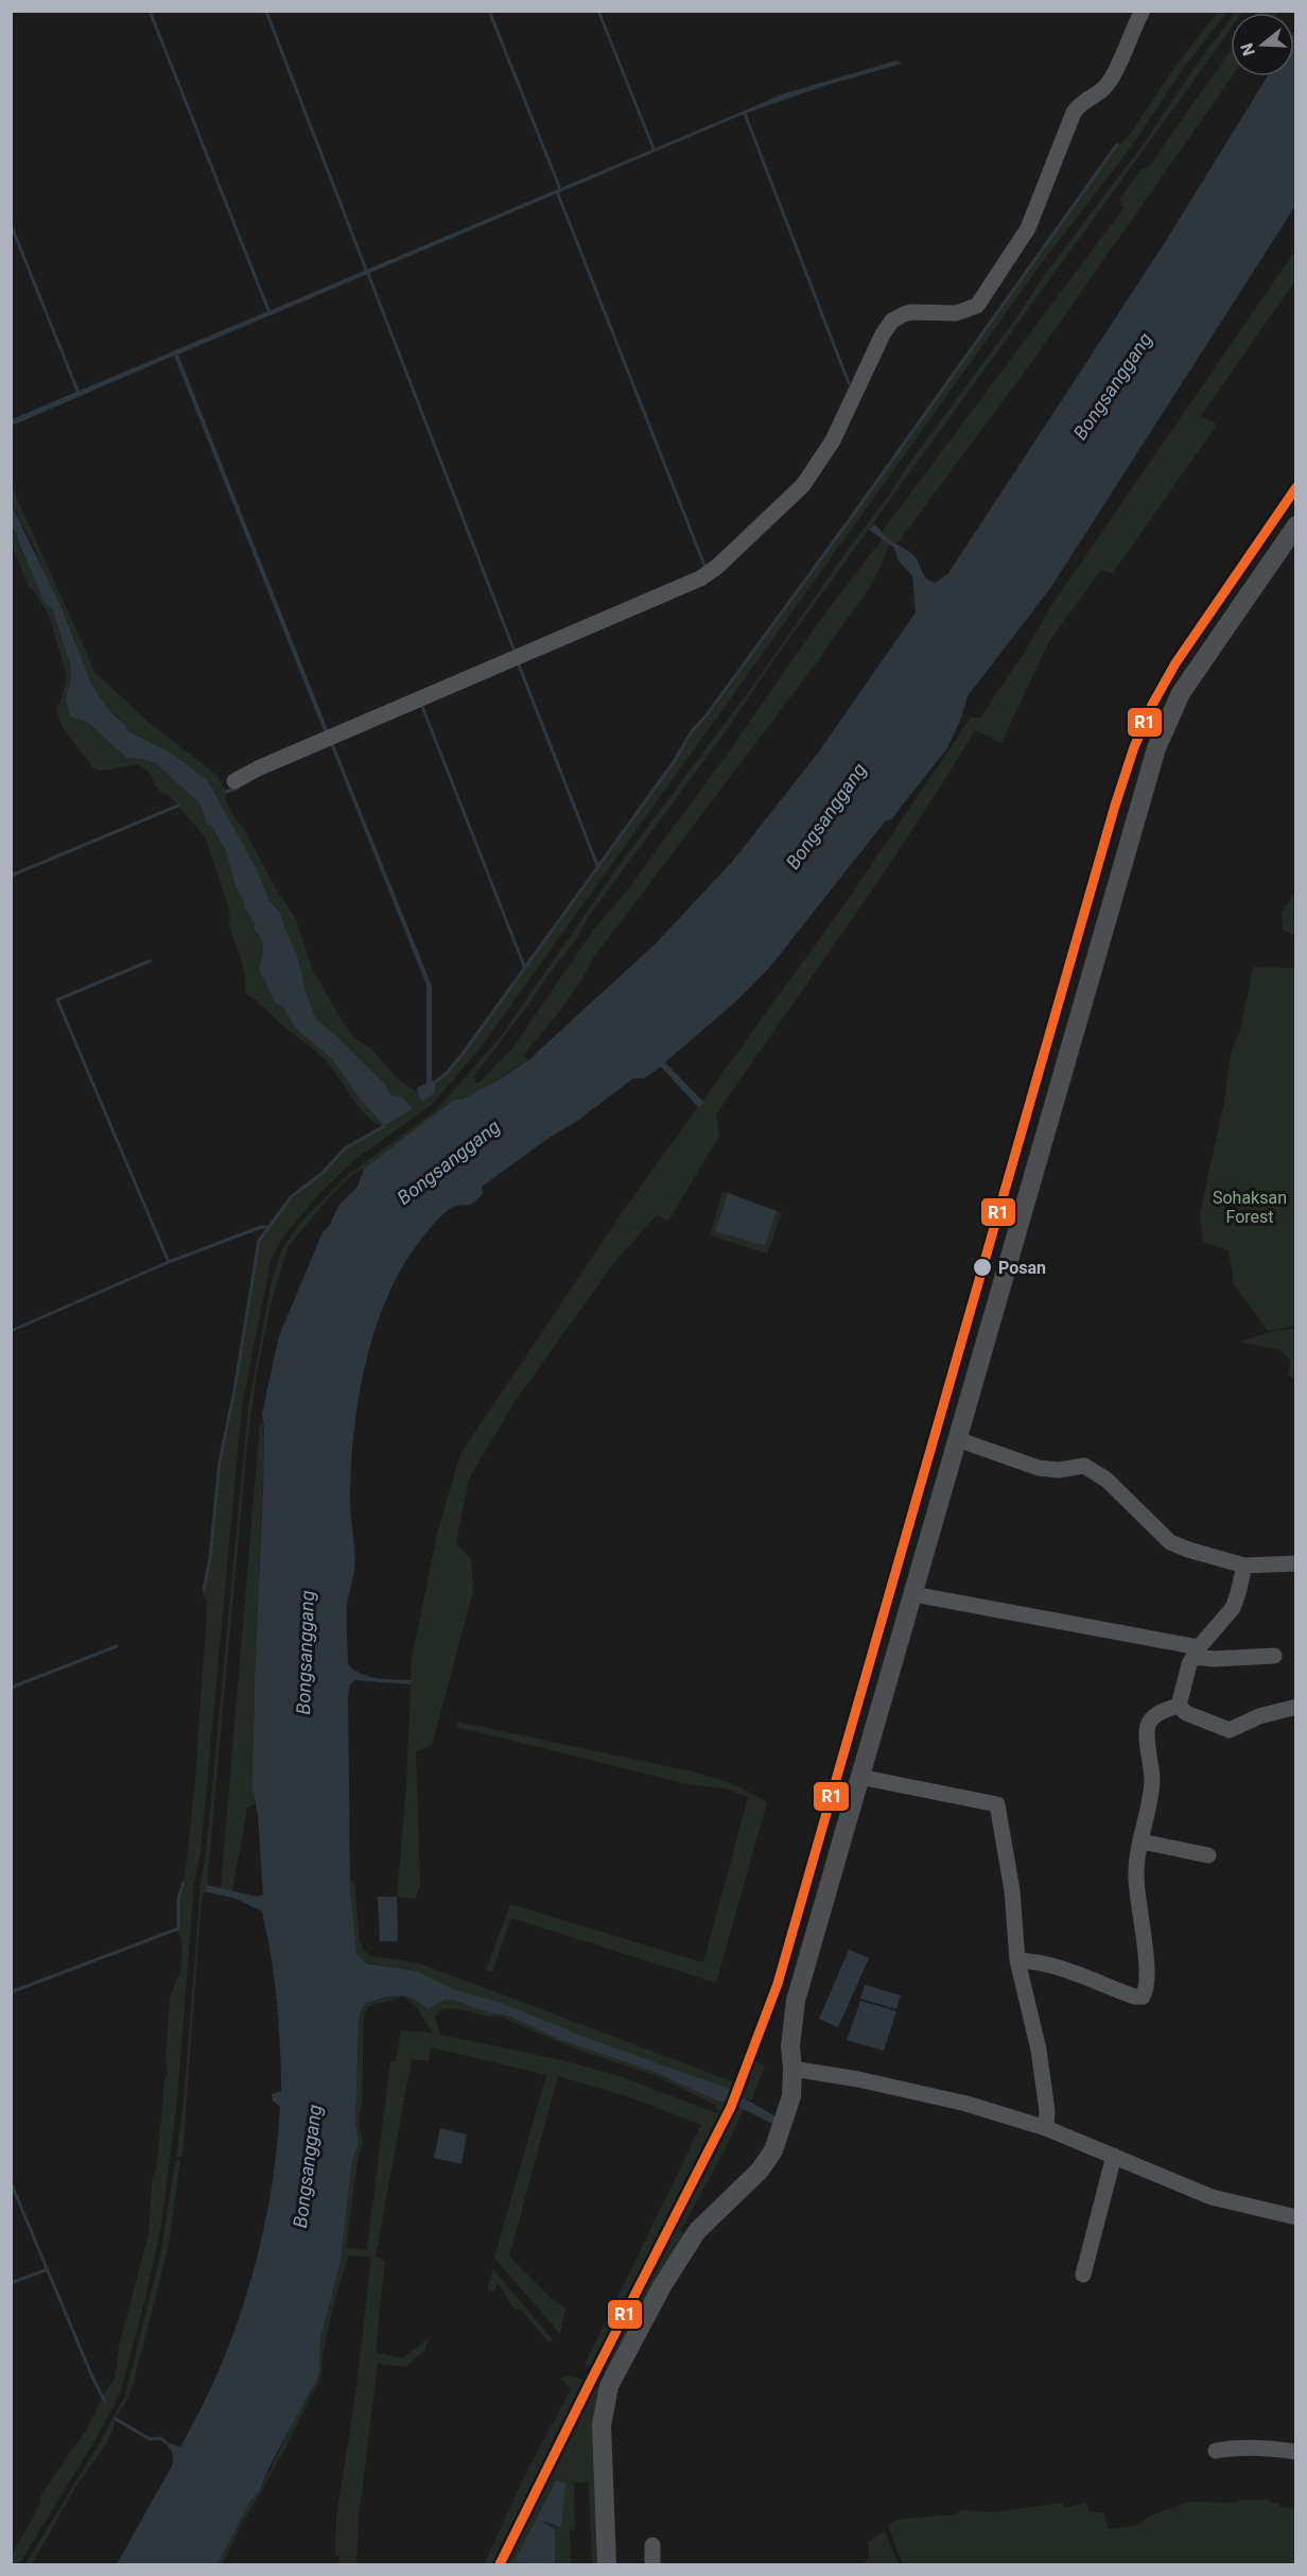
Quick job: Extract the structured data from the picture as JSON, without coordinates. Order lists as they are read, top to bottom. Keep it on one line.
{"water":["Bongsanggang"],"parks":["Sohaksan Forest"],"places":["Posan"],"lines":["transit line R1"],"north":"left"}
